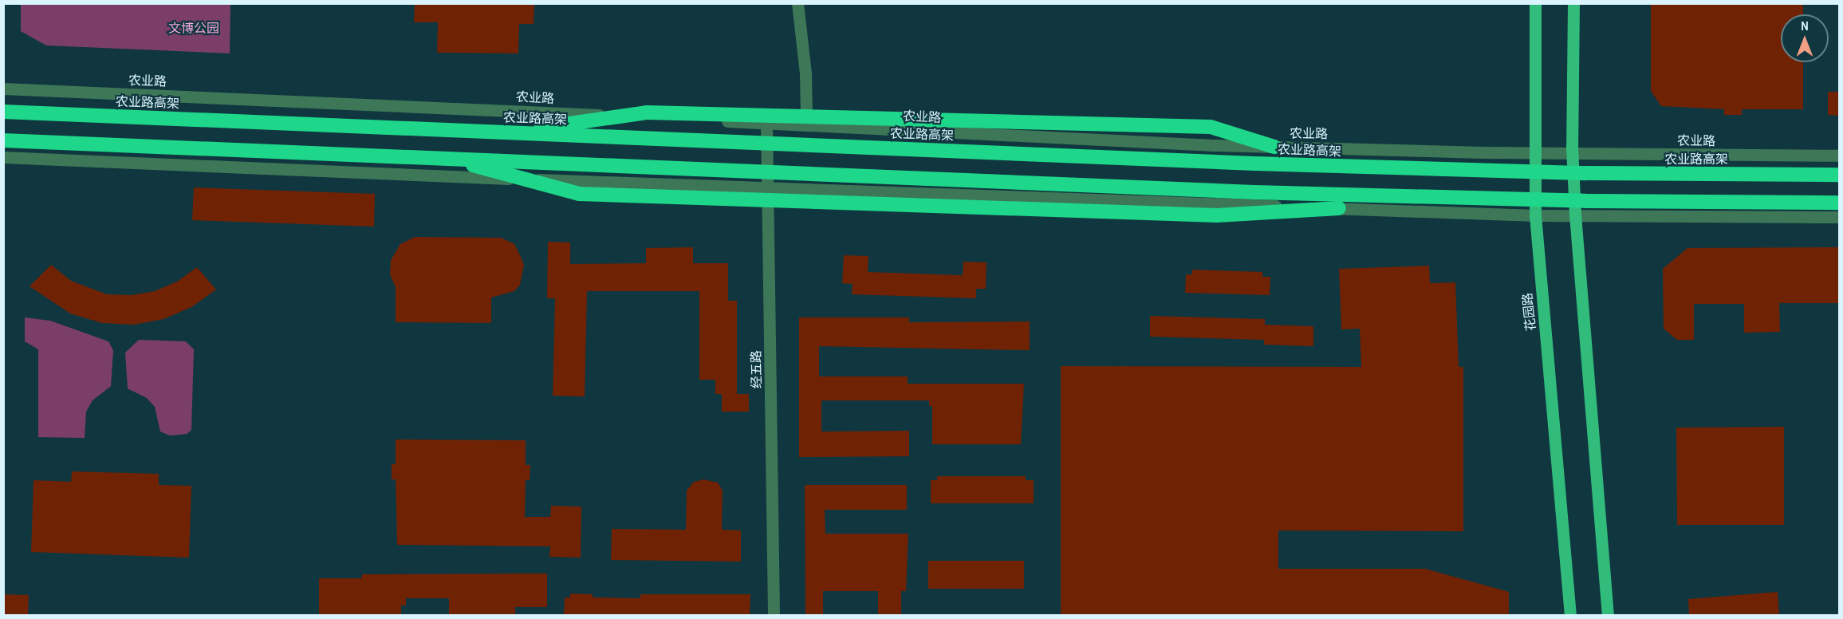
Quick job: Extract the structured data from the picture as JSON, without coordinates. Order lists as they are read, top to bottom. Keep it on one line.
{"streets":{"highway":["农业路高架"],"main road":["花园路"],"street":["农业路","经五路"]},"crossings":[["农业路","花园路"],["农业路","经五路"]],"parks":["文博公园"],"north":"top"}
